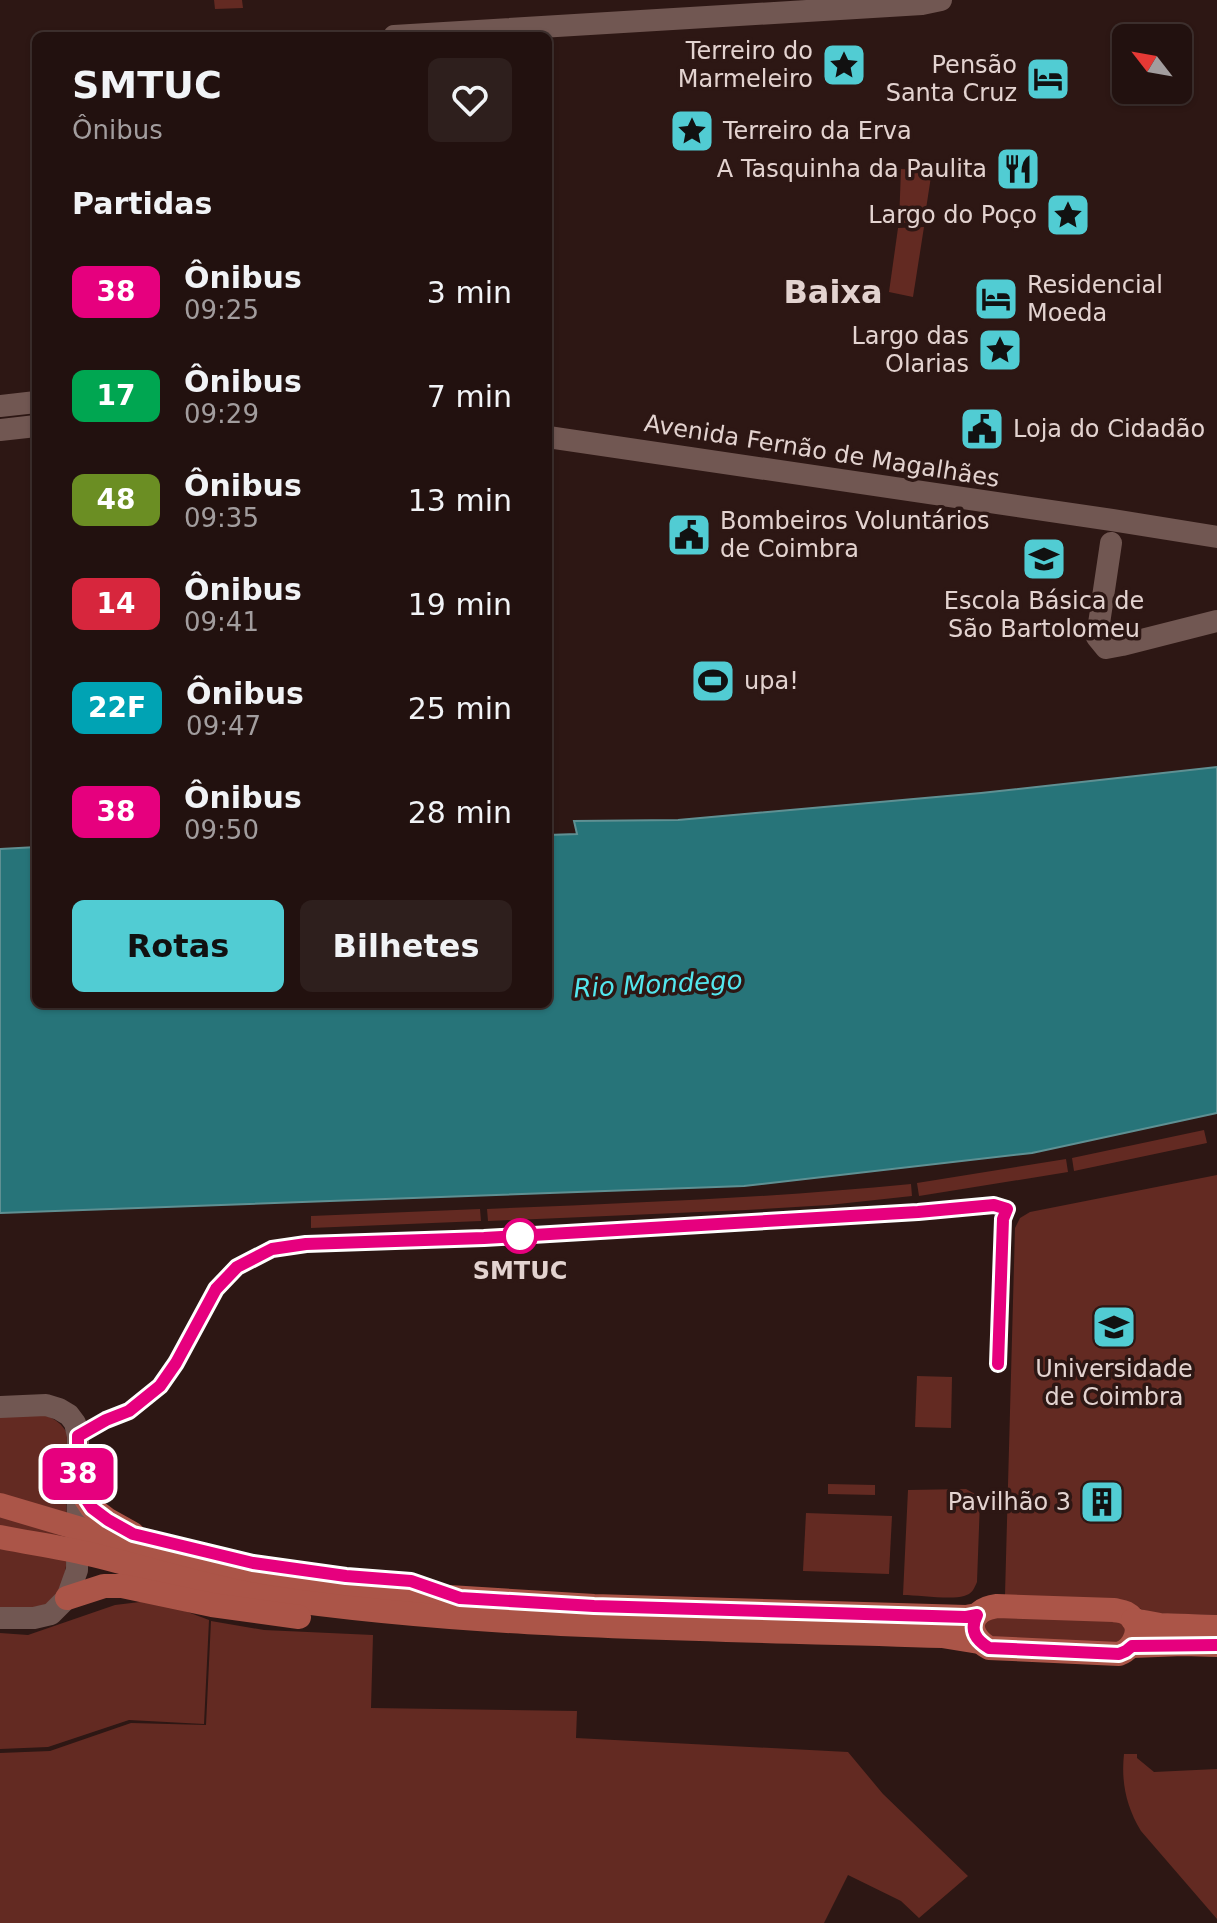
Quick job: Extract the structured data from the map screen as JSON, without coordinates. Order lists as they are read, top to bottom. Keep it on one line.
{"streets":{"main road":["Avenida Fernão de Magalhães"]},"districts":["Baixa"],"water":["Rio Mondego"],"places":{"place":["Terreiro do Marmeleiro","Terreiro da Erva","Largo do Poço","Largo das Olarias"],"hotel":["Pensão Santa Cruz","Residencial Moeda"],"restaurant":["A Tasquinha da Paulita"],"public building":["Loja do Cidadão","Bombeiros Voluntários de Coimbra"],"school or university":["Escola Básica de São Bartolomeu","Universidade de Coimbra"],"sports":["upa!"],"other":["SMTUC"],"building":["Pavilhão 3"]},"lines":["bus line 38"],"north":"top left","page":{"on_map":"38","heading":[["SMTUC","Ônibus"],"Partidas"],"list":[{"mark":"38","name":"Ônibus","note":"09:25","value":"3 min"},{"mark":"17","name":"Ônibus","note":"09:29","value":"7 min"},{"mark":"48","name":"Ônibus","note":"09:35","value":"13 min"},{"mark":"14","name":"Ônibus","note":"09:41","value":"19 min"},{"mark":"22F","name":"Ônibus","note":"09:47","value":"25 min"},{"mark":"38","name":"Ônibus","note":"09:50","value":"28 min"}],"buttons":["Rotas","Bilhetes"]}}
